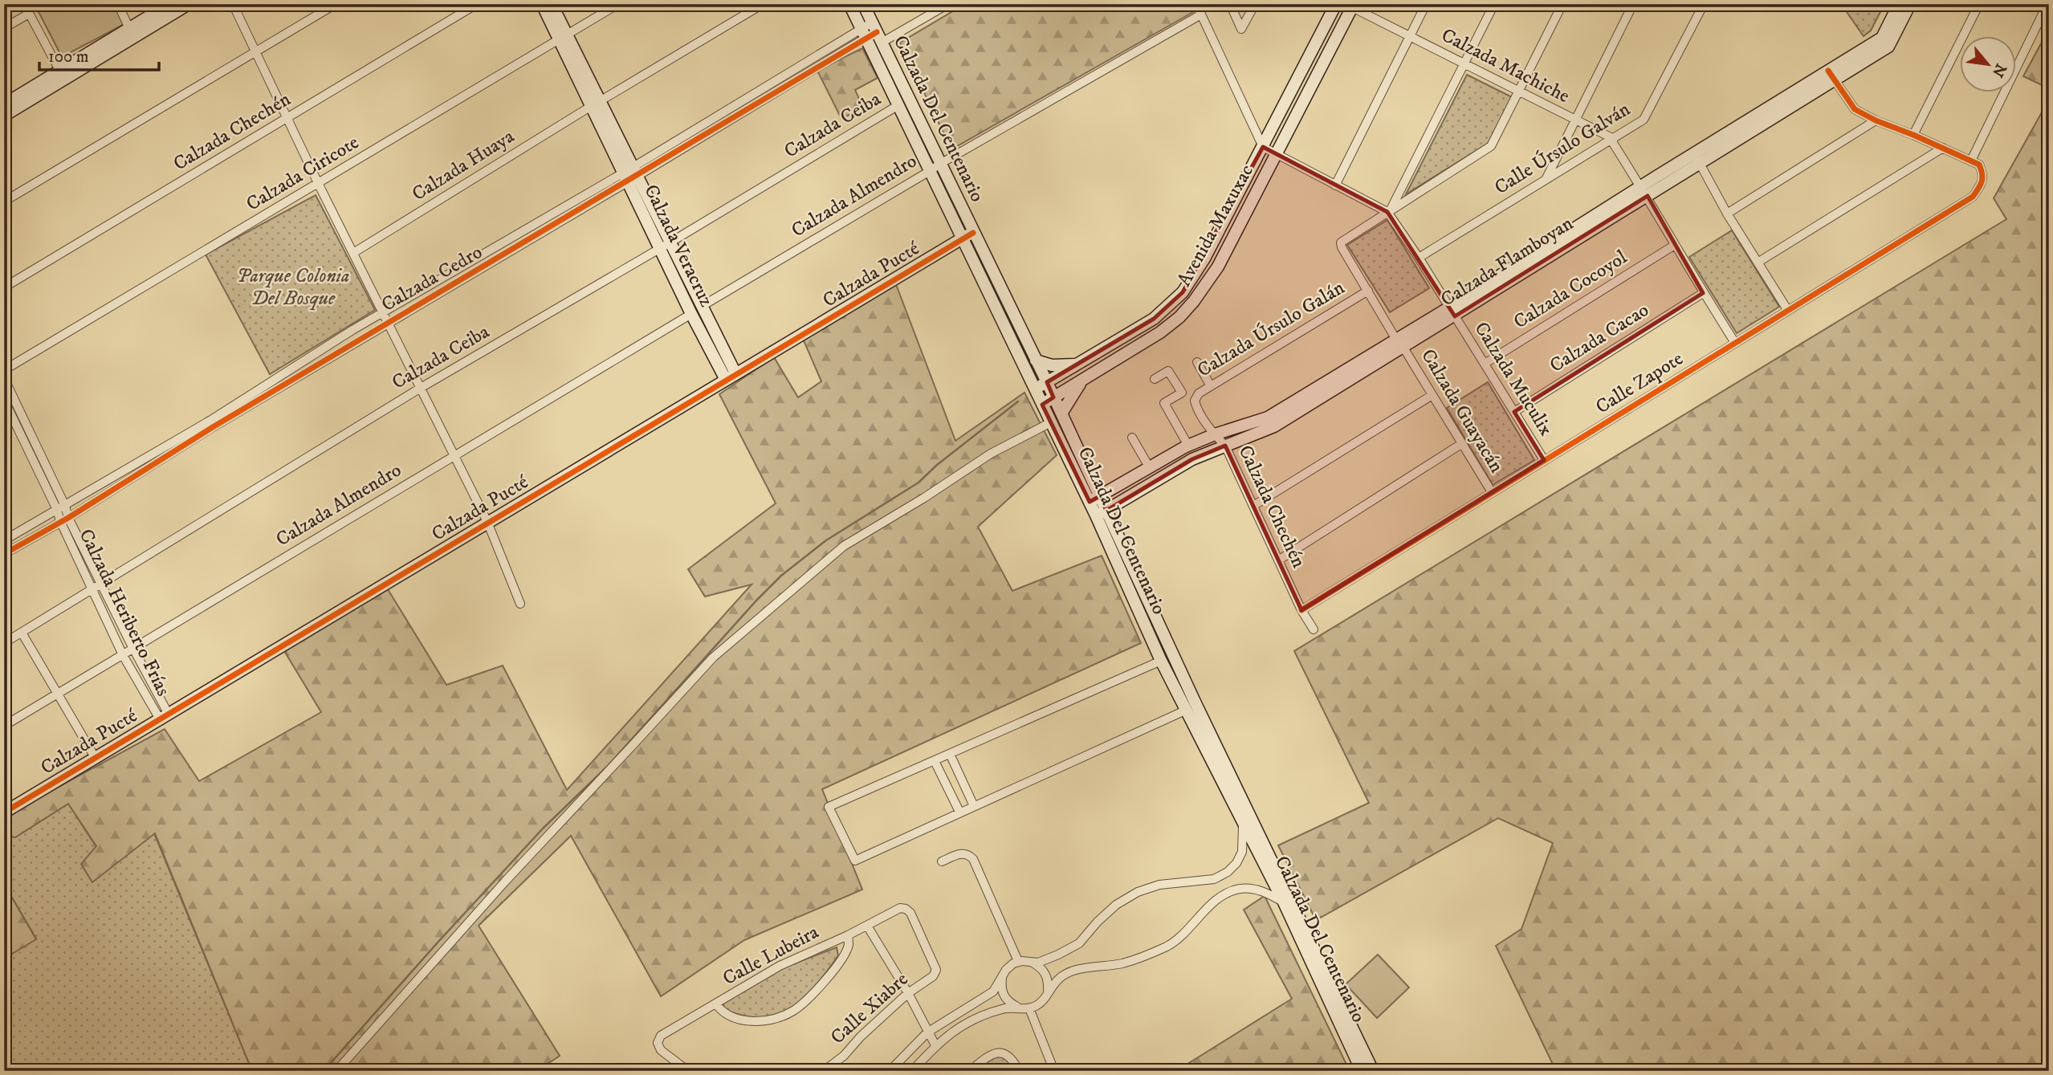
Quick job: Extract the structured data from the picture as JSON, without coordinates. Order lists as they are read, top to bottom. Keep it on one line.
{"streets":{"main road":["Calzada Del Centenario","Avenida Maxuxac","Calzada Veracruz","Calzada Flamboyan","Calzada Pucté"],"street":["Calzada Machiche","Calzada Ceiba","Calzada Chechén","Calle Úrsulo Galván","Calzada Huaya","Calzada Ciricote","Calzada Almendro","Calzada Cedro","Calzada Cocoyol","Calzada Úrsulo Galán","Calzada Cacao","Calzada Muculix","Calle Zapote","Calzada Guayacán","Calzada Heriberto Frías","Calle Lubeira","Calle Xiabre"]},"crossings":[["Calzada Machiche","Calle Úrsulo Galván"],["Calzada Machiche","Avenida Maxuxac"],["Calzada Del Centenario","Calzada Ceiba"],["Calzada Del Centenario","Calzada Almendro"],["Calzada Del Centenario","Avenida Maxuxac"],["Calzada Del Centenario","Calzada Flamboyan"],["Calzada Del Centenario","Calzada Pucté"],["Calzada Del Centenario","Calzada Cedro"],["Calzada Ceiba","Calzada Veracruz"],["Calzada Ceiba","Calzada Heriberto Frías"],["Calzada Chechén","Calzada Flamboyan"],["Calzada Chechén","Calzada Úrsulo Galán"],["Calzada Chechén","Calle Zapote"],["Calle Úrsulo Galván","Calzada Muculix"],["Calzada Huaya","Calzada Veracruz"],["Calzada Ciricote","Calzada Veracruz"],["Calzada Almendro","Calzada Veracruz"],["Calzada Almendro","Calzada Heriberto Frías"],["Calzada Veracruz","Calzada Pucté"],["Calzada Veracruz","Calzada Cedro"],["Calzada Flamboyan","Calzada Muculix"],["Calzada Flamboyan","Calzada Guayacán"],["Calzada Pucté","Calzada Heriberto Frías"],["Calzada Cedro","Calzada Heriberto Frías"],["Calzada Cocoyol","Calzada Muculix"],["Calzada Úrsulo Galán","Calzada Guayacán"],["Calzada Cacao","Calzada Muculix"],["Calzada Muculix","Calle Zapote"],["Calzada Muculix","Calzada Guayacán"],["Calle Zapote","Calzada Guayacán"],["Calle Lubeira","Calle Xiabre"]],"parks":["Parque Colonia Del Bosque"],"scale_bar":"100 m","north":"bottom right"}
